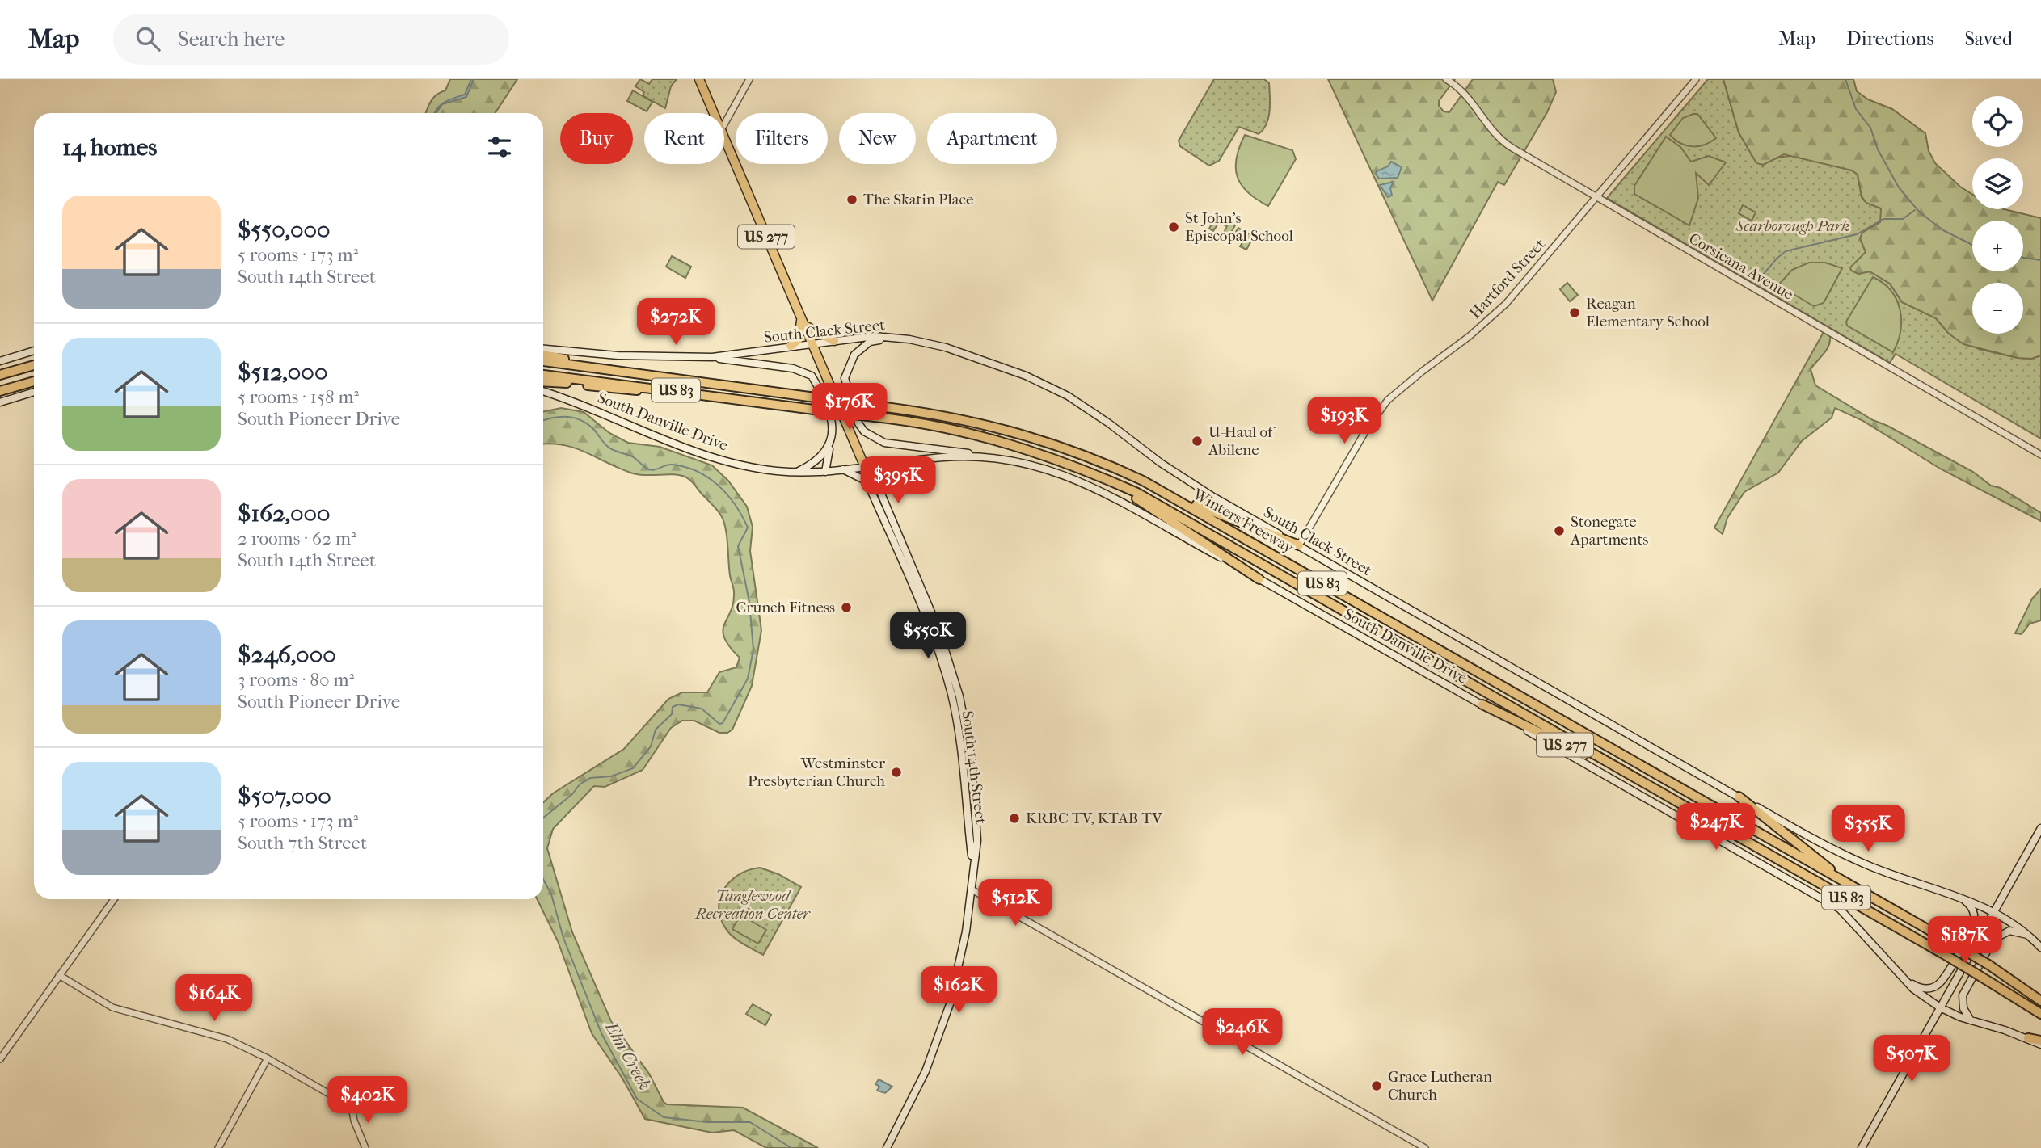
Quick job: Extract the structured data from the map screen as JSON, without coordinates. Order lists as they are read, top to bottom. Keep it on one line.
{"streets":{"highway":["US 277","US 83","Winters Freeway"],"main road":["South Clack Street","South Danville Drive","South 14th Street"],"street":["Corsicana Avenue","Hartford Street"]},"crossings":[["US 277","South Clack Street"],["US 277","South Danville Drive"],["US 277","Winters Freeway"],["US 277","South 14th Street"],["Corsicana Avenue","Hartford Street"],["Hartford Street","South Clack Street"],["South Danville Drive","South 14th Street"]],"water":["Elm Creek"],"parks":["Scarborough Park","Tanglewood Recreation Center"],"places":["The Skatin Place","St John's Episcopal School","Reagan Elementary School","U-Haul of Abilene","Stonegate Apartments","Crunch Fitness","Westminster Presbyterian Church","KRBC TV, KTAB TV","Grace Lutheran Church"],"page":{"header":"Map","search":"Search here","nav":["Map","Directions","Saved"],"map_buttons":["+","−"],"chip":["Buy","Rent","Filters","New","Apartment"],"heading":"14 homes","list":[{"name":"$550,000","note":"5 rooms · 173 m² · South 14th Street"},{"name":"$512,000","note":"5 rooms · 158 m² · South Pioneer Drive"},{"name":"$162,000","note":"2 rooms · 62 m² · South 14th Street"},{"name":"$246,000","note":"3 rooms · 80 m² · South Pioneer Drive"},{"name":"$507,000","note":"5 rooms · 173 m² · South 7th Street"}],"price":["$272K","$176K","$193K","$395K","$550K","$247K","$355K","$512K","$187K","$162K","$164K","$246K","$507K","$402K"]}}
